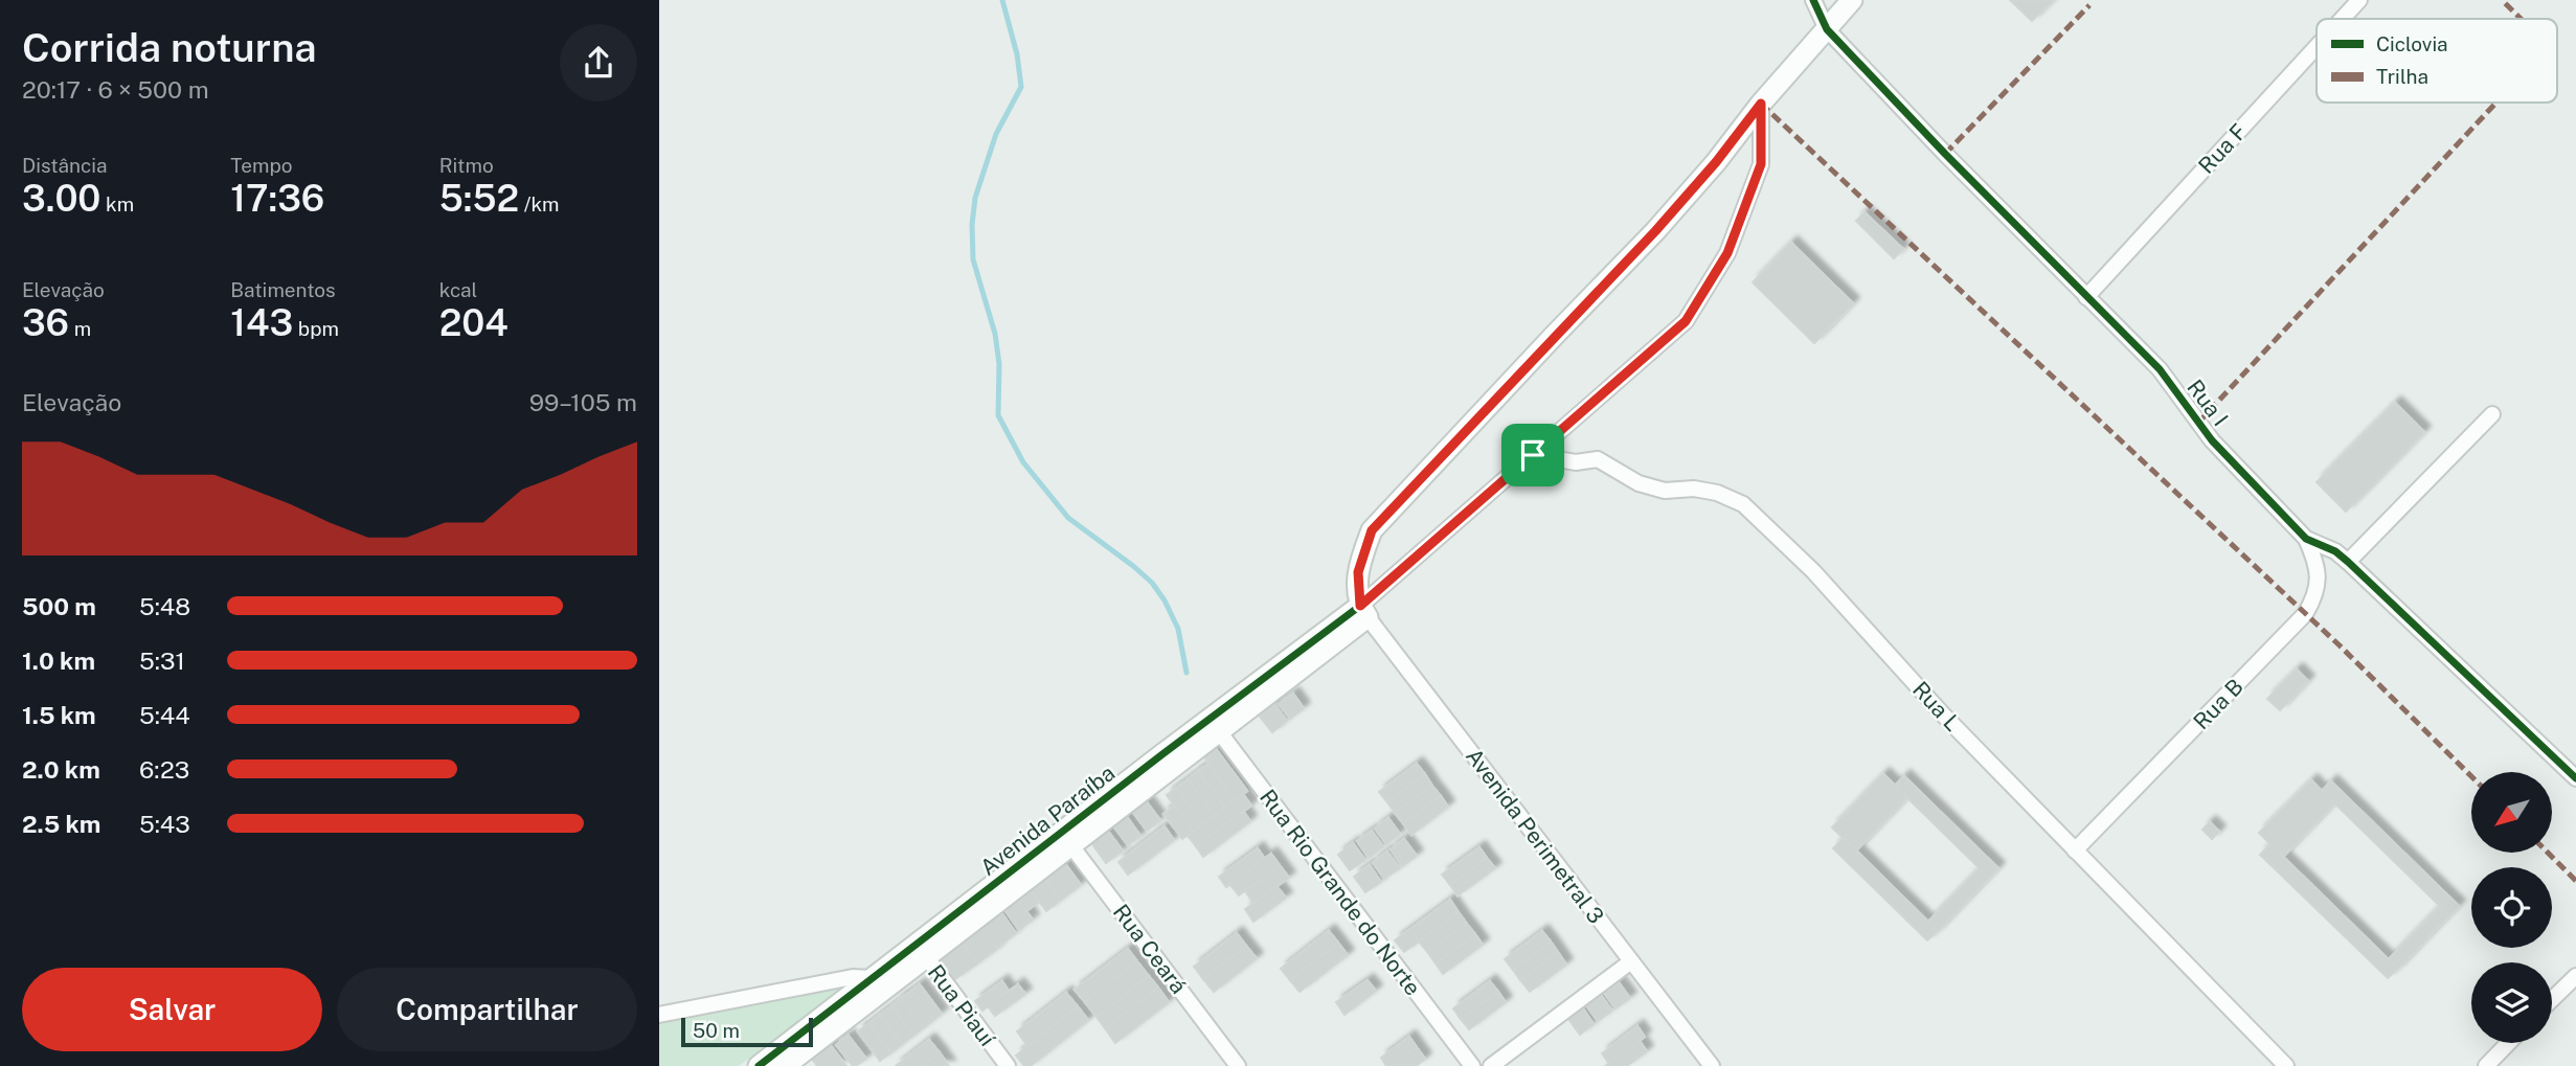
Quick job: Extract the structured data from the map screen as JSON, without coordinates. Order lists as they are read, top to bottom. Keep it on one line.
{"streets":{"street":["Rua F","Rua I","Rua B","Rua L","Avenida Paraíba","Avenida Perimetral 3","Rua Rio Grande do Norte","Rua Ceará","Rua Piauí"]},"crossings":[["Rua F","Rua I"],["Rua I","Rua B"],["Rua B","Rua L"],["Avenida Paraíba","Avenida Perimetral 3"],["Avenida Paraíba","Rua Rio Grande do Norte"],["Avenida Paraíba","Rua Ceará"],["Avenida Paraíba","Rua Piauí"]],"legend":["Ciclovia","Trilha"],"scale_bar":"50 m","north":"bottom left","page":{"heading":["Corrida noturna","20:17 · 6 × 500 m"],"stats":[["Distância","3.00 km"],["Tempo","17:36"],["Ritmo","5:52 /km"],["Elevação","36 m"],["Batimentos","143 bpm"],["kcal","204"]],"chart":["Elevação","99–105 m"],"list":[{"name":"500 m","note":"5:48"},{"name":"1.0 km","note":"5:31"},{"name":"1.5 km","note":"5:44"},{"name":"2.0 km","note":"6:23"},{"name":"2.5 km","note":"5:43"}],"buttons":["Salvar","Compartilhar"],"scale":"50 m"}}
